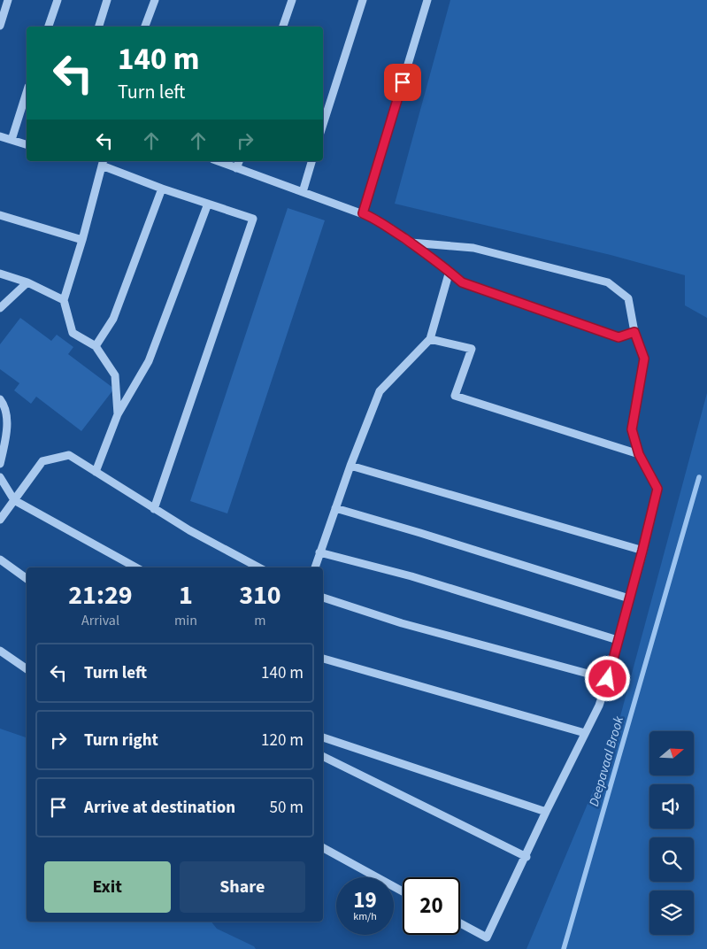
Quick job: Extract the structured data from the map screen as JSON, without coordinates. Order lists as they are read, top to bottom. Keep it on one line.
{"water":["Deepavaal Brook"],"north":"right","page":{"turn":["140 m","Turn left"],"eta":["21:29","Arrival","1","min","310","m"],"list":[{"name":"Turn left","value":"140 m"},{"name":"Turn right","value":"120 m"},{"name":"Arrive at destination","value":"50 m"}],"buttons":["Exit","Share"],"speed":"19 km/h","limit":"20"}}
